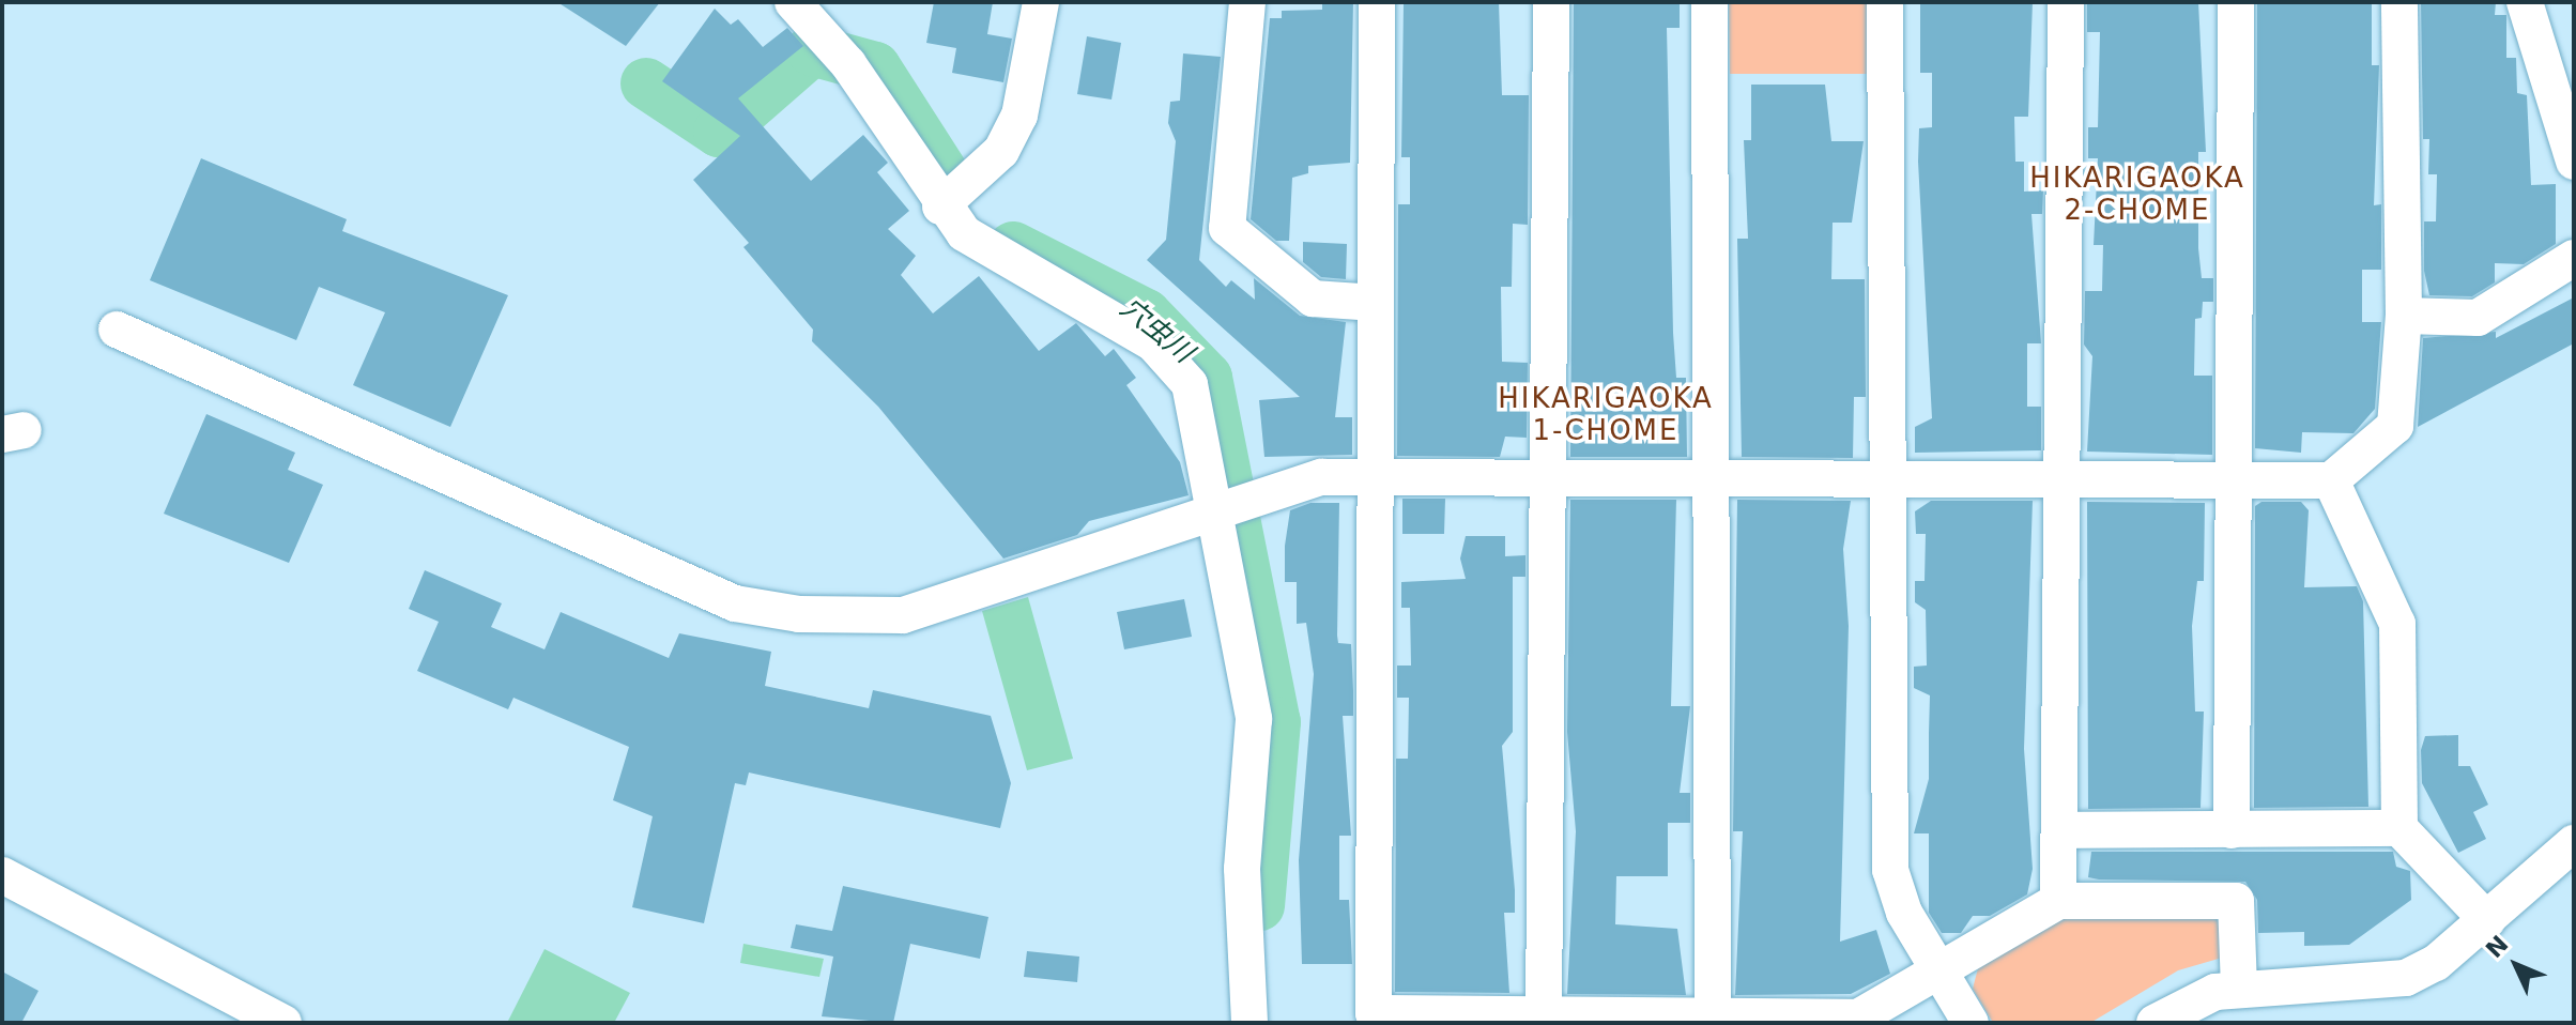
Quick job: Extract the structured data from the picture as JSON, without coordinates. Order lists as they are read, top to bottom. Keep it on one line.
{"districts":["HIKARIGAOKA 2-CHOME","HIKARIGAOKA 1-CHOME"],"water":["穴虫川"],"north":"top left"}
